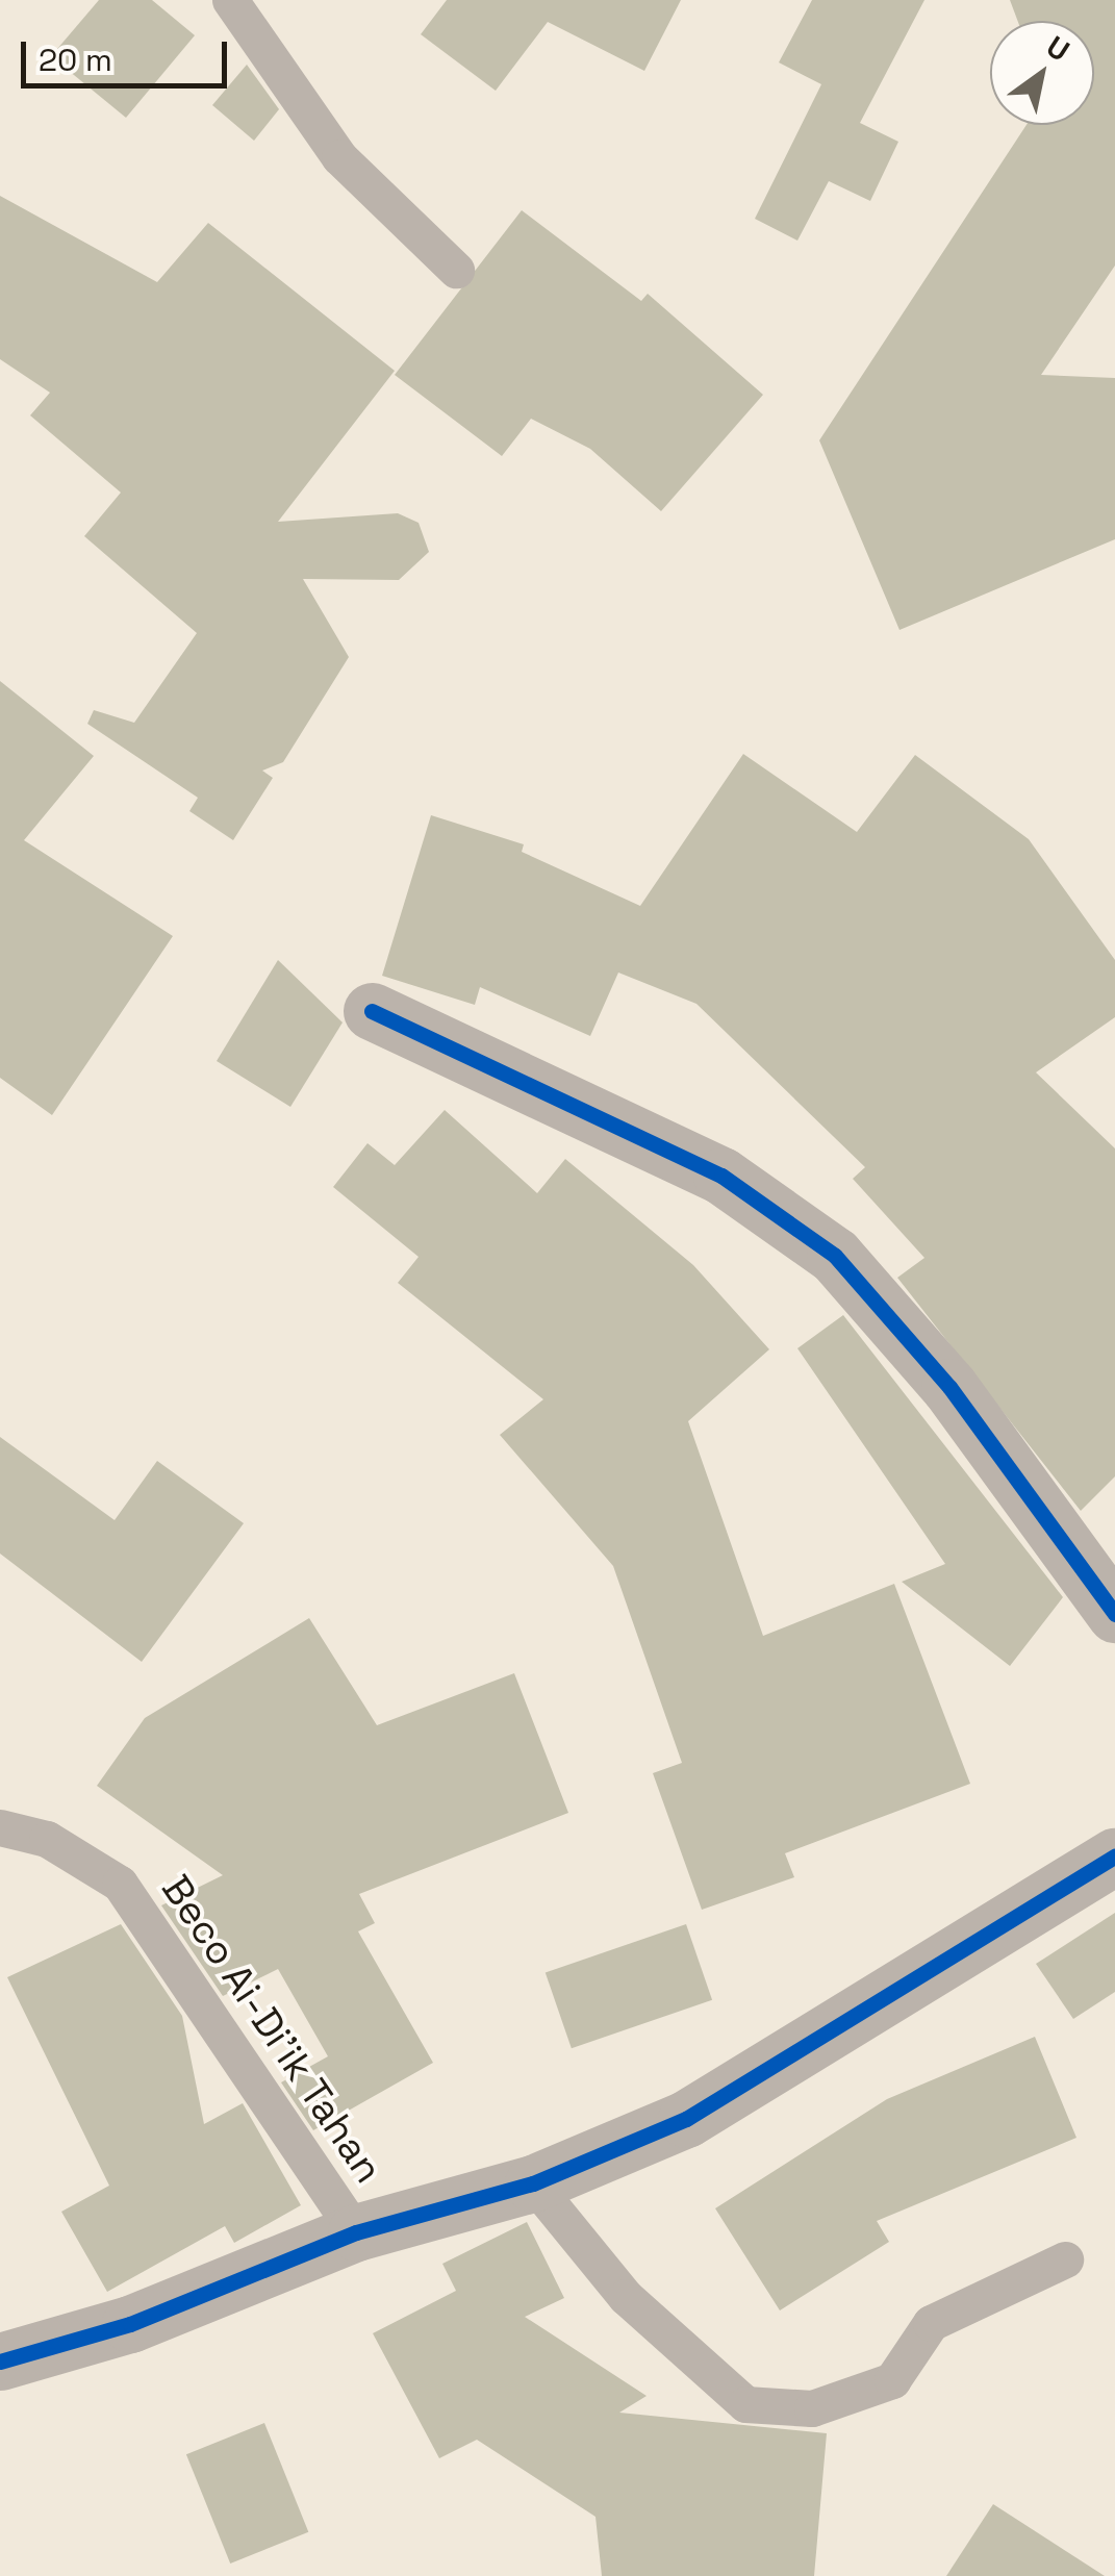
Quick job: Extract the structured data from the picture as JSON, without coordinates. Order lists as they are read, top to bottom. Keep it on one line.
{"streets":{"lane":["Beco Ai-Di’ik Tahan"]},"scale_bar":"20 m","north":"top right"}
